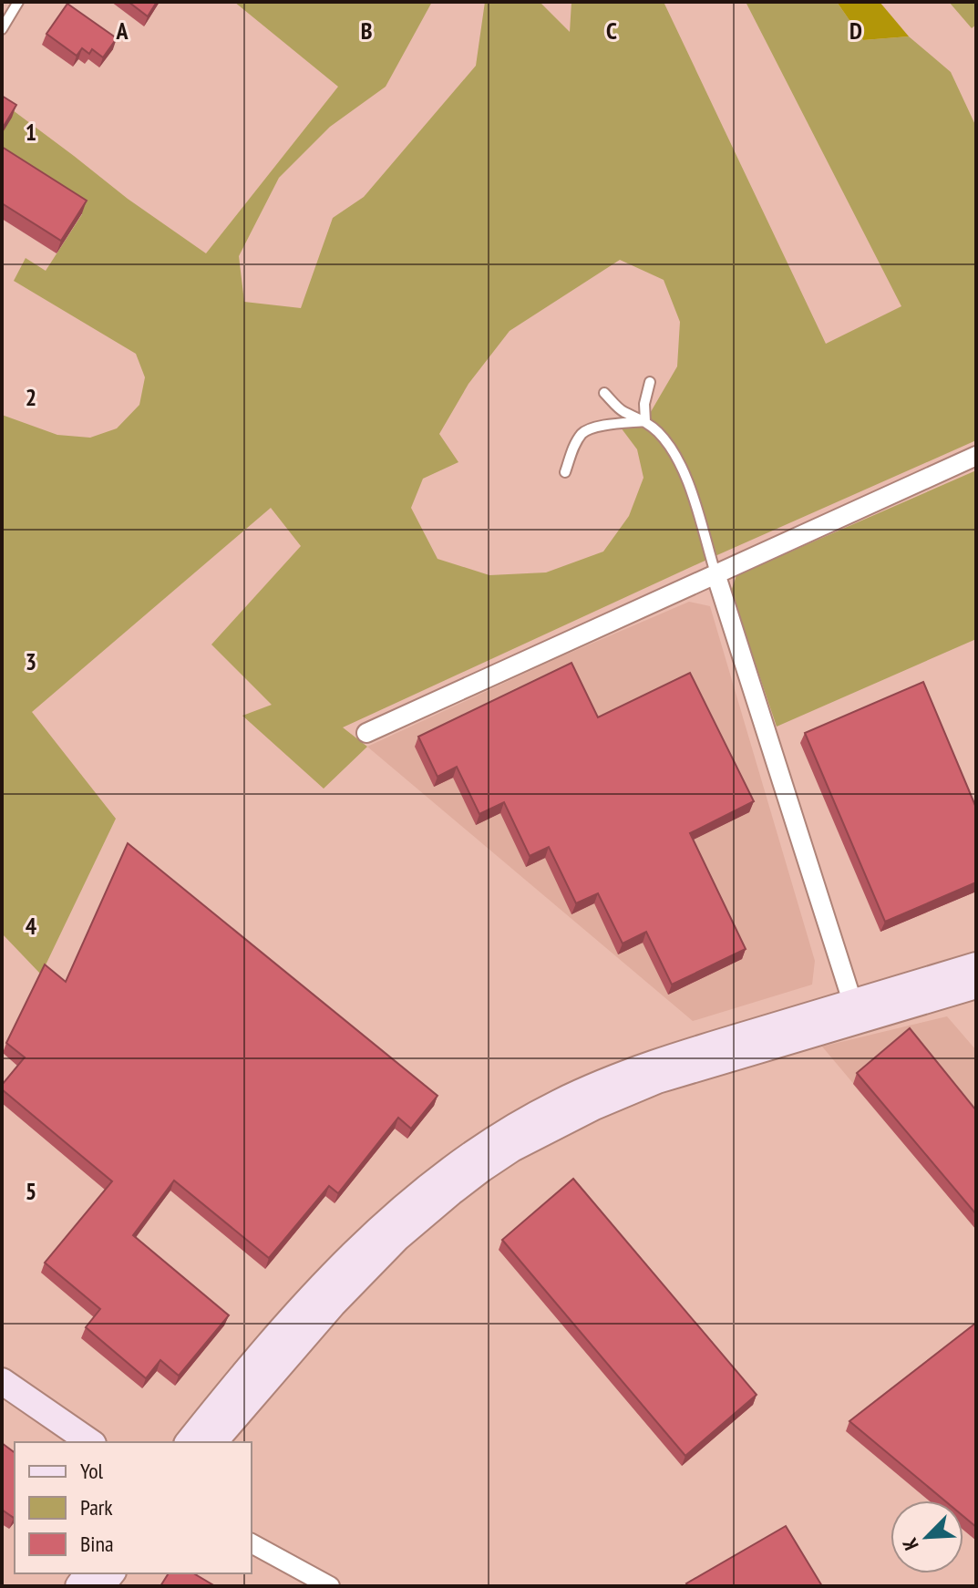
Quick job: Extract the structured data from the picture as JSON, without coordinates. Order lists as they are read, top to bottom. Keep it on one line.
{"legend":["Yol","Park","Bina"],"north":"bottom left","grid":{"columns":["A","B","C","D"],"rows":["1","2","3","4","5"]}}
